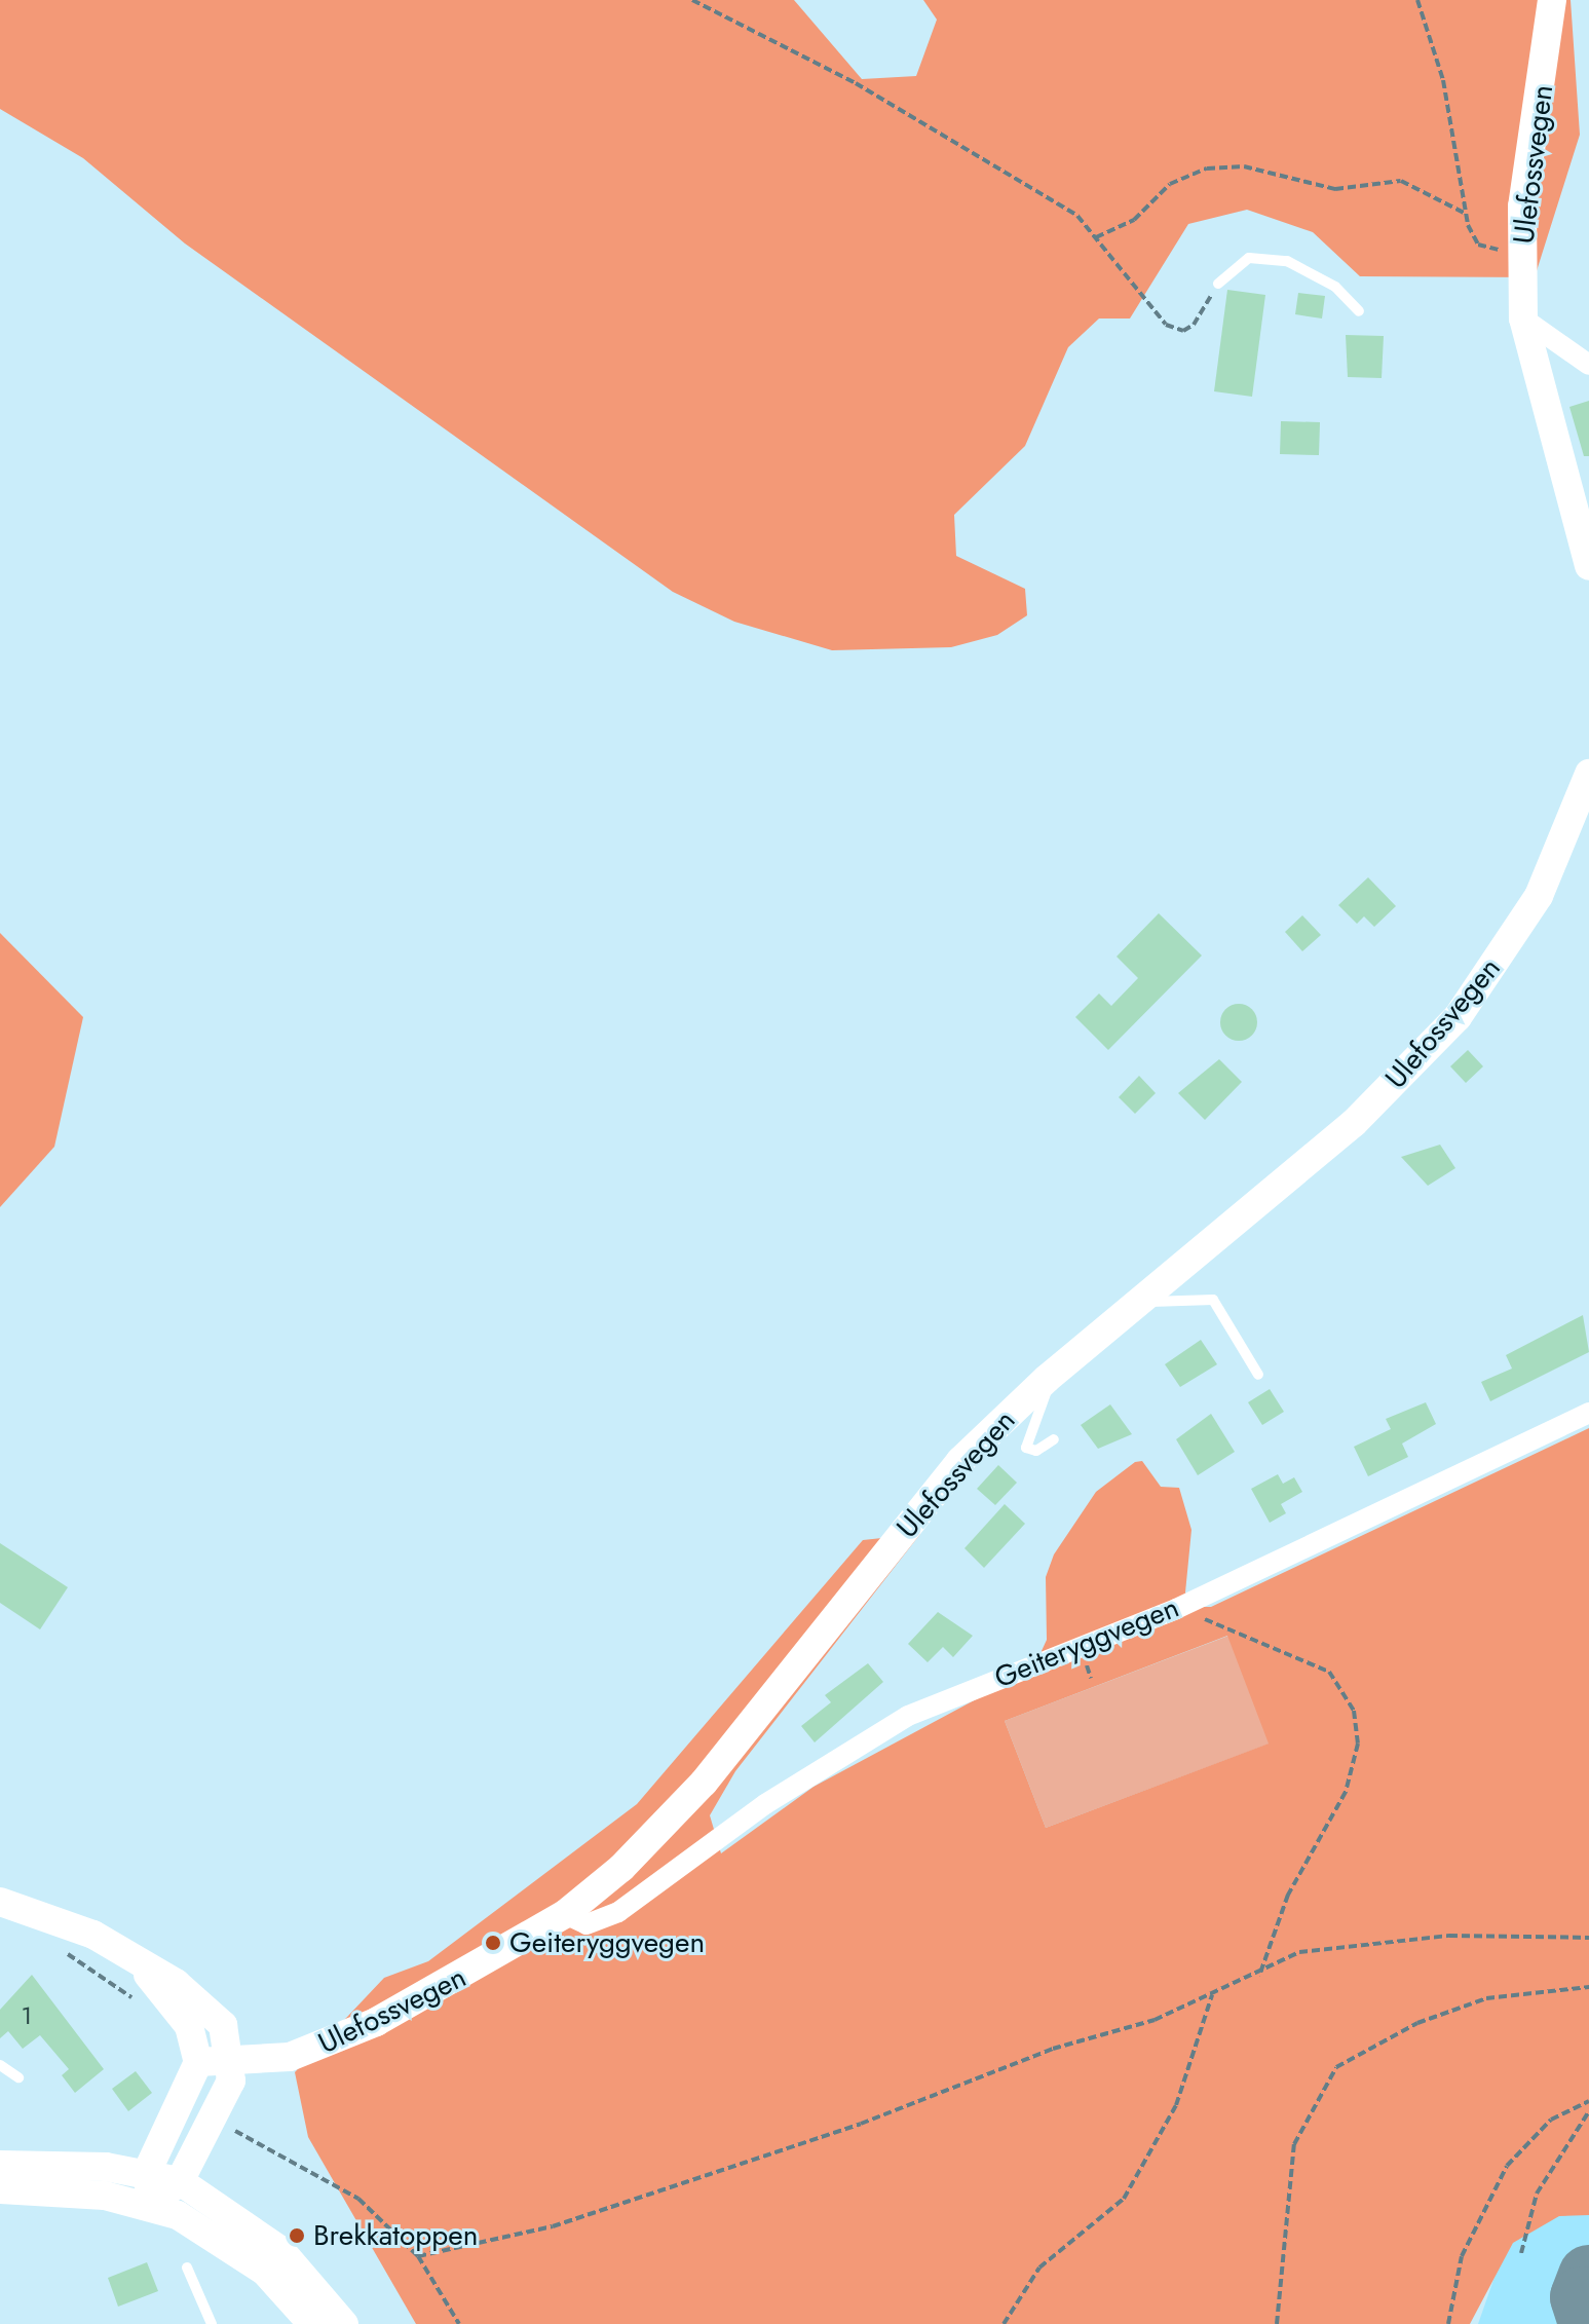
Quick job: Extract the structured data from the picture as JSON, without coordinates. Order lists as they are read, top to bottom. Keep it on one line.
{"streets":{"street":["Ulefossvegen","Geiteryggvegen"]},"crossings":[["Ulefossvegen","Geiteryggvegen"]],"places":["Geiteryggvegen","Brekkatoppen"],"house_numbers":["1"]}
